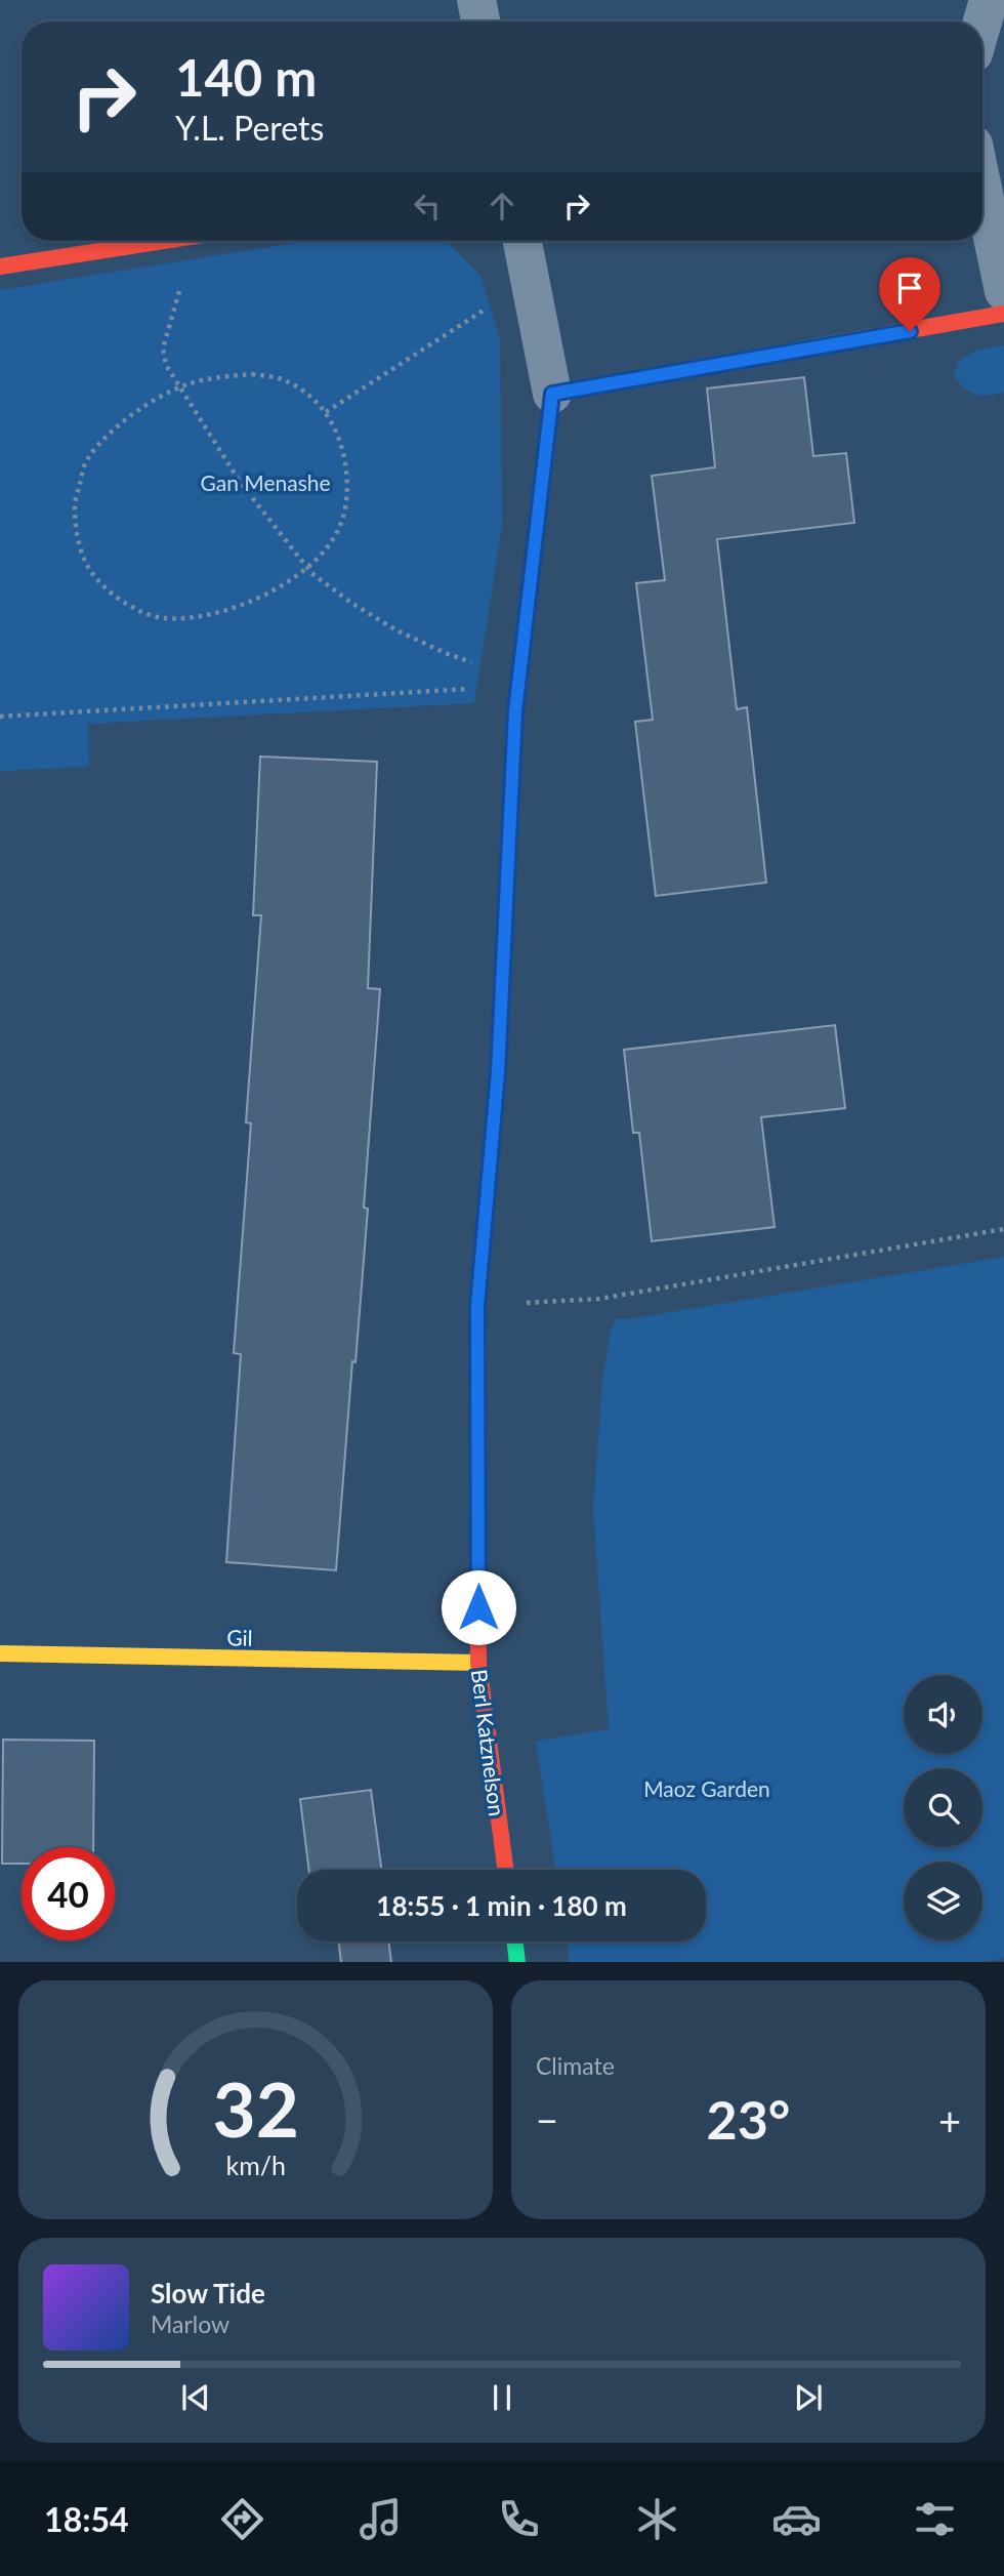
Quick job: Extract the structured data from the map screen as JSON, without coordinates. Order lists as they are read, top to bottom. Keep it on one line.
{"streets":{"street":["Gil","Berl Katznelson"]},"crossings":[["Gil","Berl Katznelson"]],"parks":["Gan Menashe","Maoz Garden"],"page":{"turn":["140 m","Y.L. Perets"],"limit":"40","trip":"18:55 · 1 min · 180 m","tile":"Climate","heat":["−","23°","+"],"song":["Slow Tide","Marlow"],"tabs":"18:54","gauge":["32","km/h"]}}
